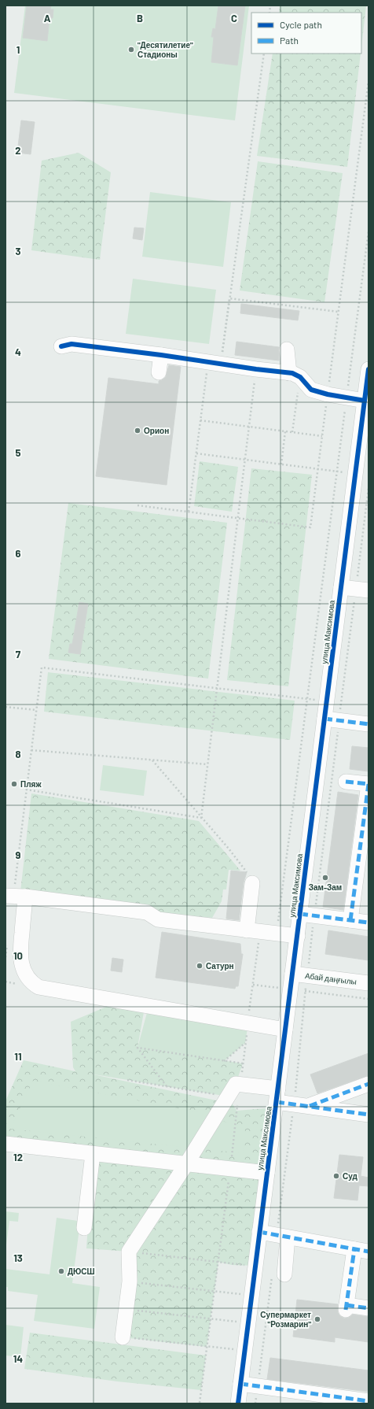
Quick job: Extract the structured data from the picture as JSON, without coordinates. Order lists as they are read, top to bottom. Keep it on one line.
{"streets":{"street":["улица Максимова","Абай даңғылы"]},"crossings":[["улица Максимова","Абай даңғылы"]],"places":["\"Десятилетие\" Стадионы","Орион","Пляж","Зам-Зам","Сатурн","Суд","ДЮСШ","Супермаркет \"Розмарин\""],"legend":["Cycle path","Path"],"grid":{"columns":["A","B","C"],"rows":["1","2","3","4","5","6","7","8","9","10","11","12","13","14"]}}
